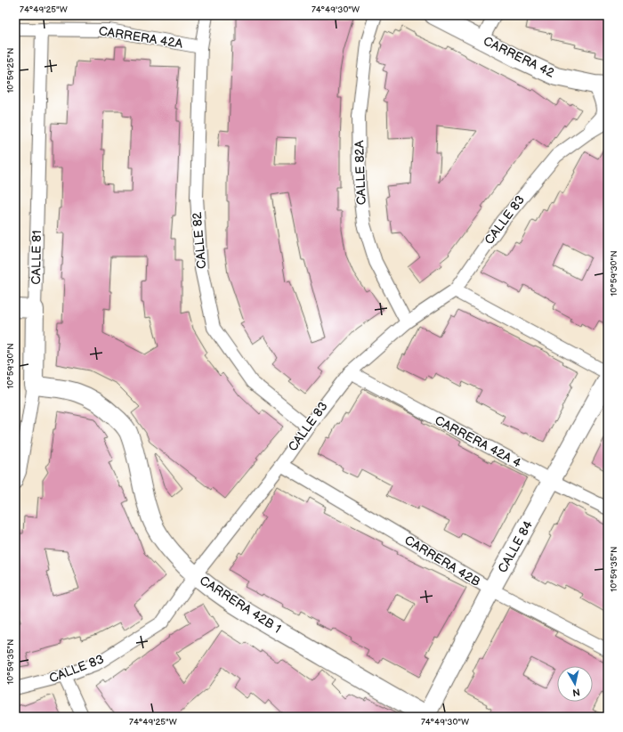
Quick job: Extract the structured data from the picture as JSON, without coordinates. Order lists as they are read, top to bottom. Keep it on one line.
{"streets":{"street":["CARRERA 42A","CARRERA 42","CALLE 82A","CALLE 83","CALLE 82","CALLE 81","CARRERA 42A 4","CALLE 84","CARRERA 42B","CARRERA 42B 1"]},"crossings":[["CARRERA 42A","CALLE 82"],["CARRERA 42A","CALLE 81"],["CARRERA 42","CALLE 83"],["CALLE 82A","CALLE 83"],["CALLE 83","CALLE 82"],["CALLE 83","CARRERA 42A 4"],["CALLE 83","CARRERA 42B"],["CALLE 83","CARRERA 42B 1"],["CALLE 81","CARRERA 42B 1"],["CARRERA 42A 4","CALLE 84"],["CALLE 84","CARRERA 42B"],["CALLE 84","CARRERA 42B 1"]],"north":"bottom","coordinates":["74°49'25\"W","74°49'30\"W","10°59'25\"N","10°59'30\"N","10°59'35\"N"]}
